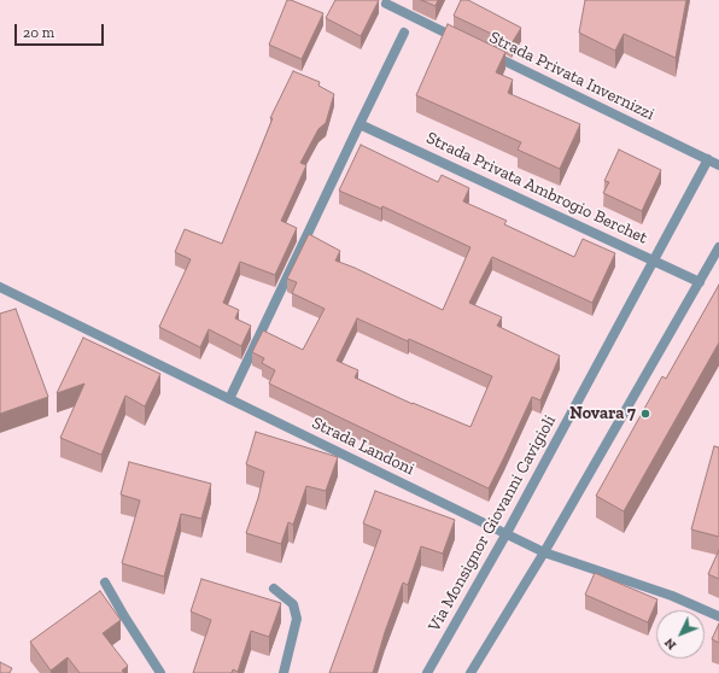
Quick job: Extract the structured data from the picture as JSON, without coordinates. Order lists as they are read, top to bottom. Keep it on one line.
{"streets":{"street":["Strada Privata Invernizzi","Strada Privata Ambrogio Berchet","Strada Landoni","Via Monsignor Giovanni Cavigioli"]},"crossings":[["Strada Privata Invernizzi","Via Monsignor Giovanni Cavigioli"],["Strada Privata Ambrogio Berchet","Via Monsignor Giovanni Cavigioli"],["Strada Landoni","Via Monsignor Giovanni Cavigioli"]],"places":["Novara 7"],"scale_bar":"20 m","north":"bottom left"}
